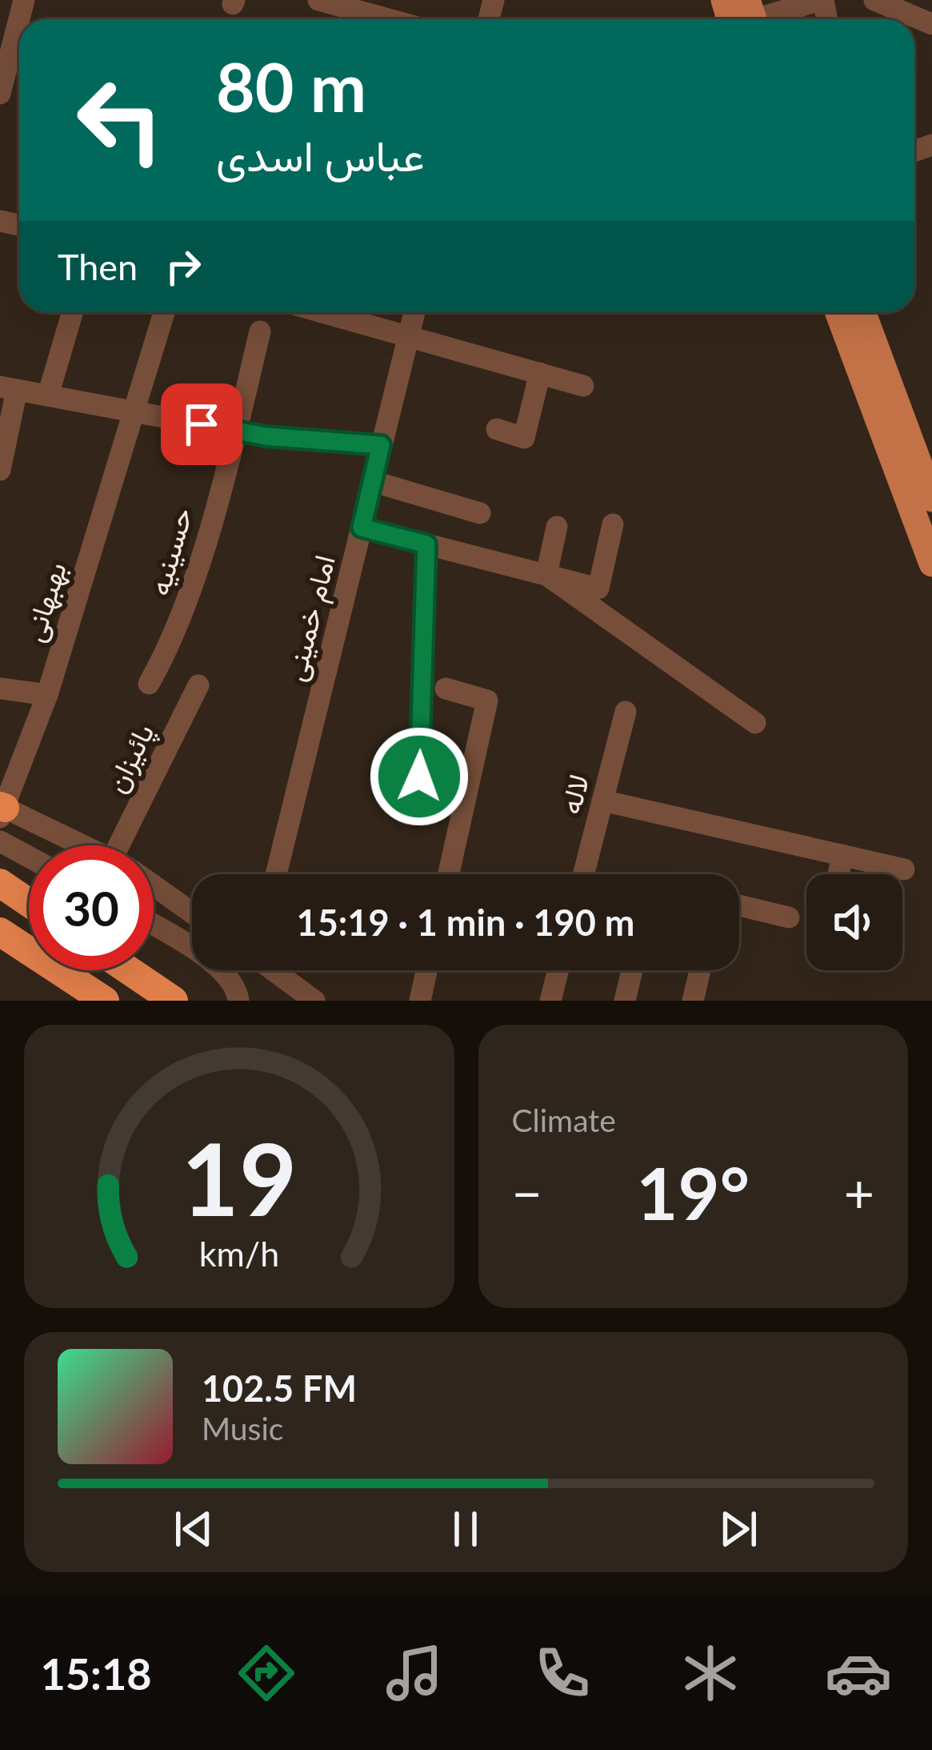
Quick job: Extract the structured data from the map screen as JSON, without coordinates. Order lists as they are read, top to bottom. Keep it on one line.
{"streets":{"street":["حسینیه","بهبهانی","امام خمینی","پائیزان","لاله"]},"page":{"turn":["80 m","عباس اسدی"],"then":"Then","limit":"30","trip":"15:19 · 1 min · 190 m","tile":"Climate","heat":["−","19°","+"],"song":["102.5 FM","Music"],"tabs":"15:18","gauge":["19","km/h"]}}
